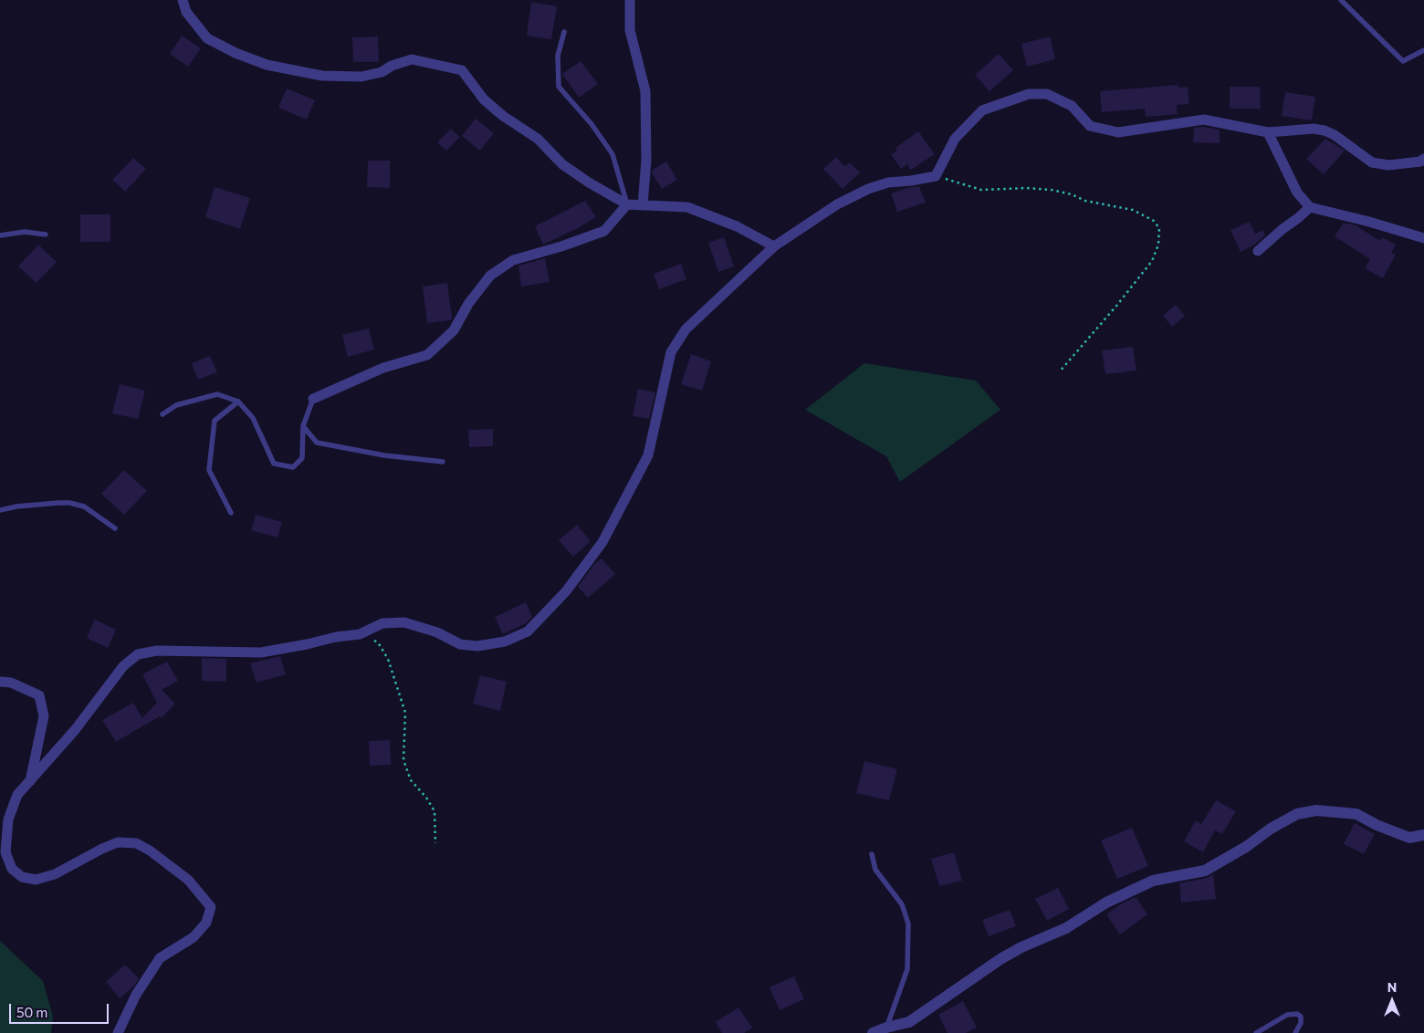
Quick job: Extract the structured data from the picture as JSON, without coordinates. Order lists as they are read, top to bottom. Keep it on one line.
{"scale_bar":"50 m","north":"top"}
